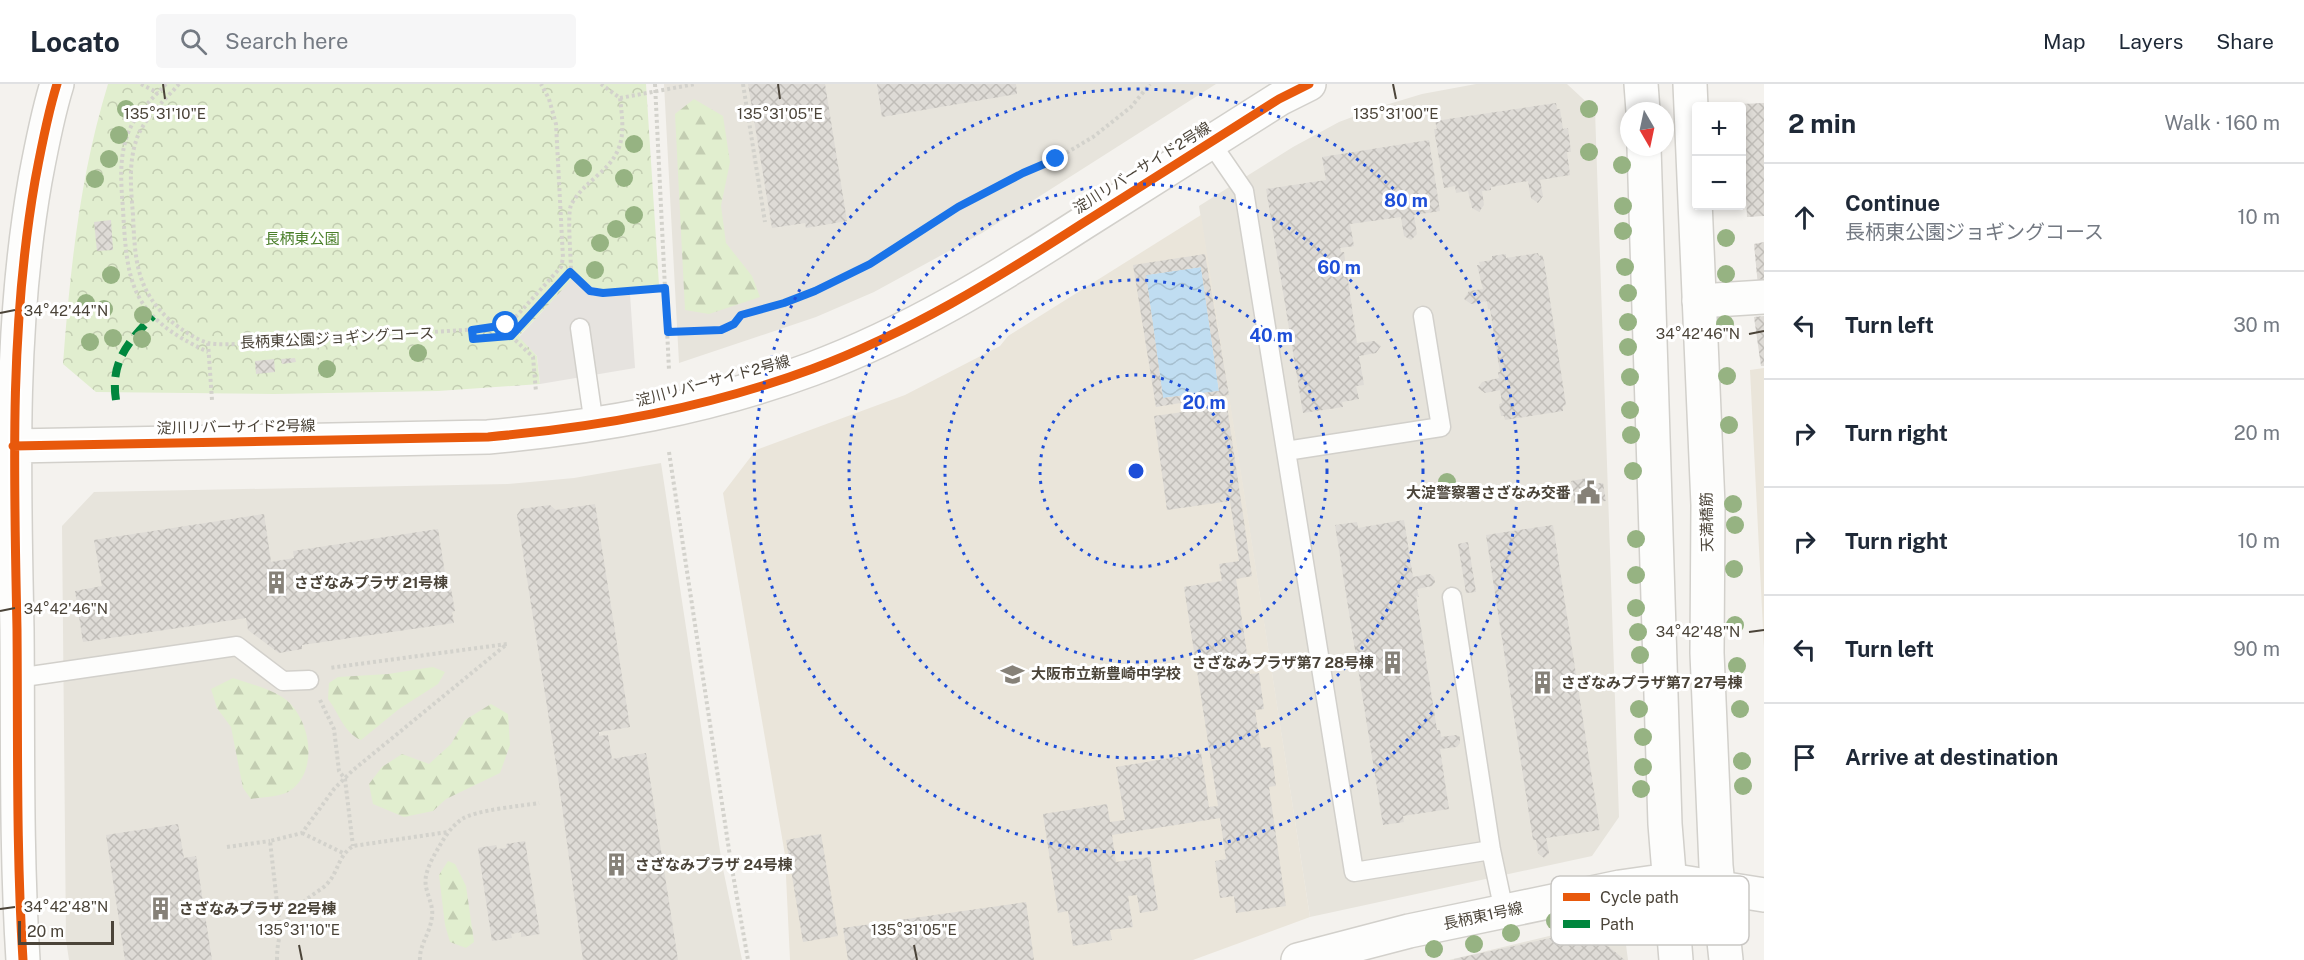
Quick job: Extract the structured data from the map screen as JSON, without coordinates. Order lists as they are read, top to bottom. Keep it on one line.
{"streets":{"street":["淀川リバーサイド2号線","天満橋筋","長柄東1号線"],"path":["長柄東公園ジョギングコース"]},"parks":["長柄東公園"],"places":{"public building":["大淀警察署さざなみ交番"],"building":["さざなみプラザ 21号棟","さざなみプラザ第7 28号棟","さざなみプラザ第7 27号棟","さざなみプラザ 24号棟","さざなみプラザ 22号棟"],"school or university":["大阪市立新豊崎中学校"]},"legend":["Cycle path","Path"],"scale_bar":"20 m","north":"bottom","page":{"header":"Locato","search":"Search here","nav":["Map","Layers","Share"],"heading":["2 min","Walk · 160 m"],"map_buttons":["+","−"],"list":[["Continue","長柄東公園ジョギングコース","10 m"],["Turn left","30 m"],["Turn right","20 m"],["Turn right","10 m"],["Turn left","90 m"],"Arrive at destination"],"scale":"20 m"},"coordinates":["135°31'10\"E","135°31'05\"E","135°31'00\"E","34°42'44\"N","34°42'46\"N","34°42'48\"N"],"rings":["80 m","60 m","40 m","20 m"]}
